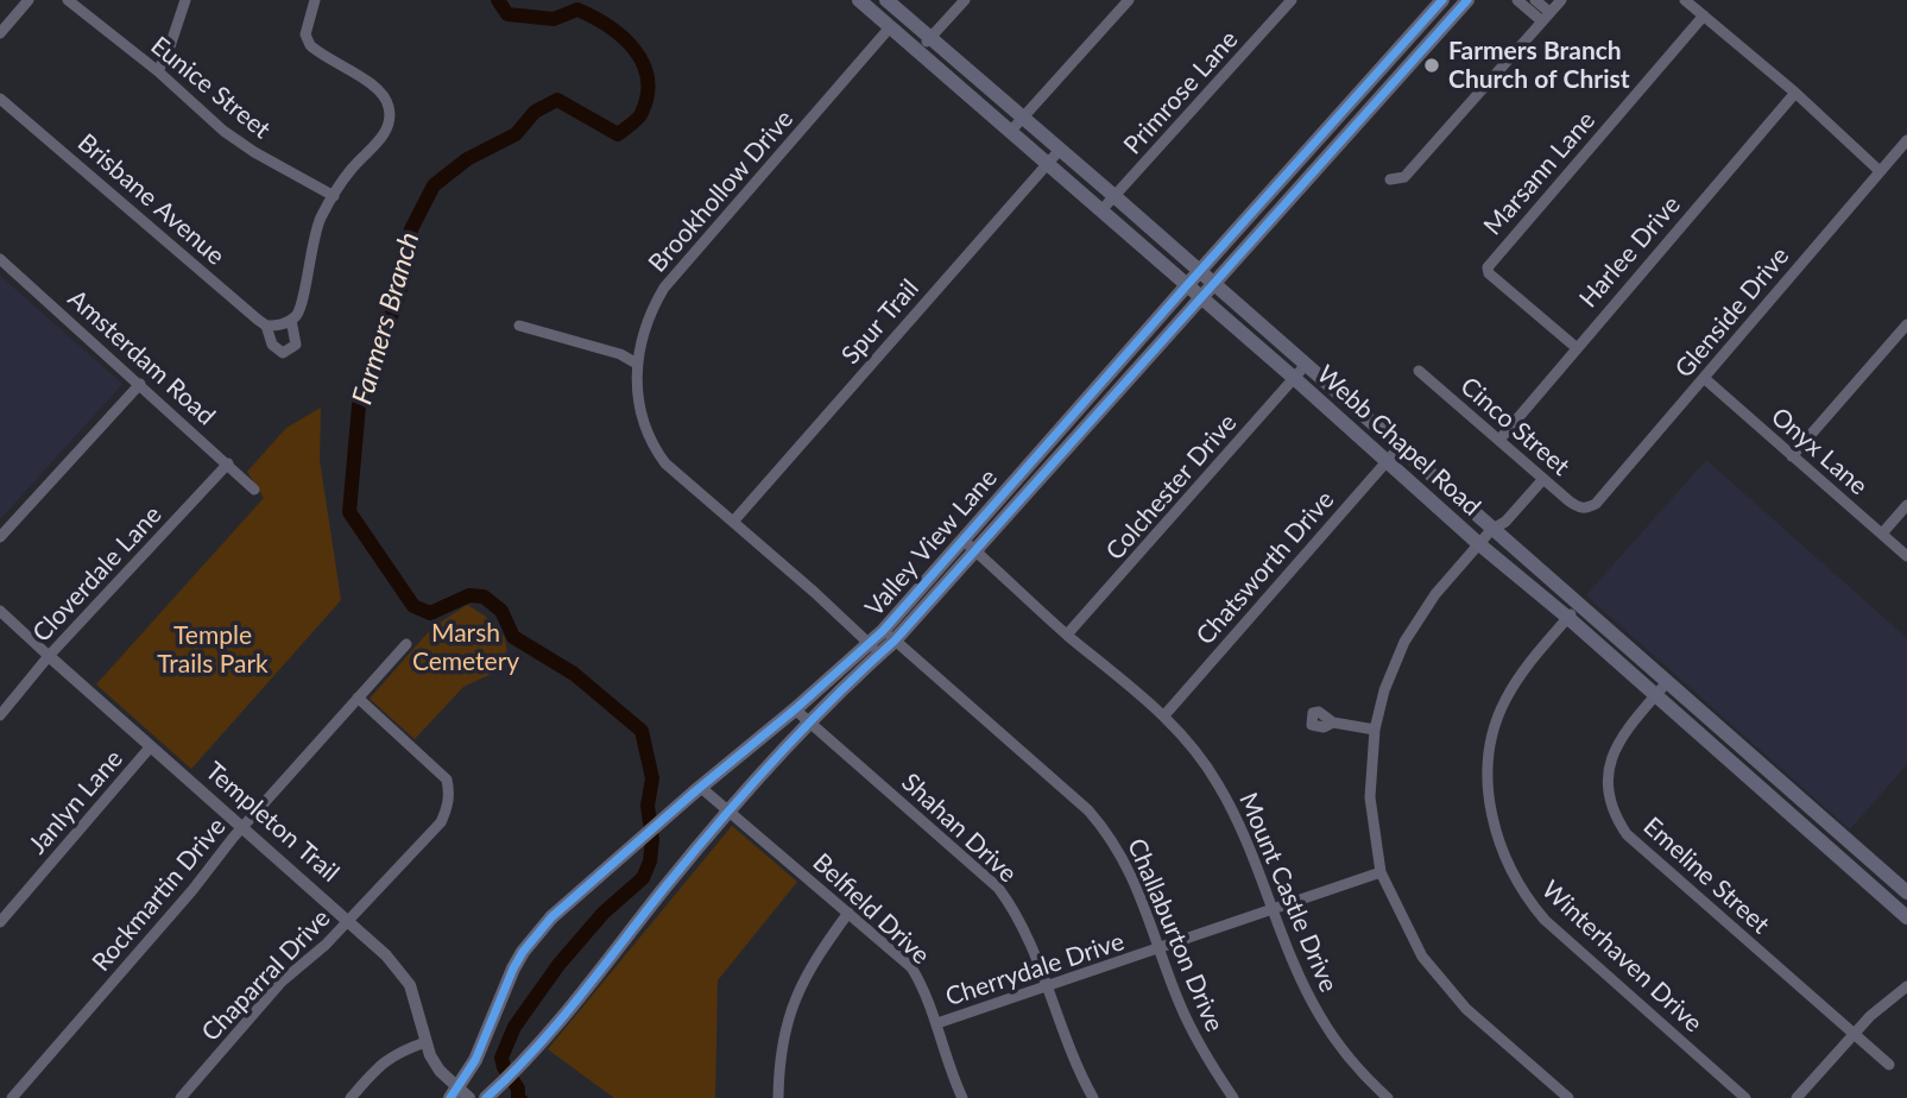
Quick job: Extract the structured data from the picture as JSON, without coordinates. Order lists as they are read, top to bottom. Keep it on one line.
{"streets":{"main road":["Webb Chapel Road","Valley View Lane"],"street":["Eunice Street","Primrose Lane","Marsann Lane","Brookhollow Drive","Brisbane Avenue","Harlee Drive","Glenside Drive","Spur Trail","Amsterdam Road","Cinco Street","Onyx Lane","Colchester Drive","Chatsworth Drive","Cloverdale Lane","Janlyn Lane","Templeton Trail","Shahan Drive","Emeline Street","Mount Castle Drive","Rockmartin Drive","Belfield Drive","Challaburton Drive","Winterhaven Drive","Cherrydale Drive","Chaparral Drive"]},"crossings":[["Primrose Lane","Webb Chapel Road"],["Marsann Lane","Harlee Drive"],["Brookhollow Drive","Spur Trail"],["Brookhollow Drive","Webb Chapel Road"],["Brookhollow Drive","Valley View Lane"],["Harlee Drive","Cinco Street"],["Glenside Drive","Cinco Street"],["Glenside Drive","Onyx Lane"],["Spur Trail","Webb Chapel Road"],["Amsterdam Road","Cloverdale Lane"],["Webb Chapel Road","Colchester Drive"],["Webb Chapel Road","Valley View Lane"],["Webb Chapel Road","Chatsworth Drive"],["Webb Chapel Road","Emeline Street"],["Webb Chapel Road","Winterhaven Drive"],["Colchester Drive","Mount Castle Drive"],["Valley View Lane","Templeton Trail"],["Valley View Lane","Shahan Drive"],["Valley View Lane","Mount Castle Drive"],["Valley View Lane","Belfield Drive"],["Valley View Lane","Challaburton Drive"],["Chatsworth Drive","Mount Castle Drive"],["Cloverdale Lane","Templeton Trail"],["Janlyn Lane","Templeton Trail"],["Templeton Trail","Rockmartin Drive"],["Templeton Trail","Chaparral Drive"],["Shahan Drive","Cherrydale Drive"],["Mount Castle Drive","Cherrydale Drive"],["Rockmartin Drive","Chaparral Drive"],["Belfield Drive","Cherrydale Drive"],["Challaburton Drive","Cherrydale Drive"]],"water":["Farmers Branch"],"parks":["Marsh Cemetery","Temple Trails Park"],"places":["Farmers Branch Church of Christ"]}
